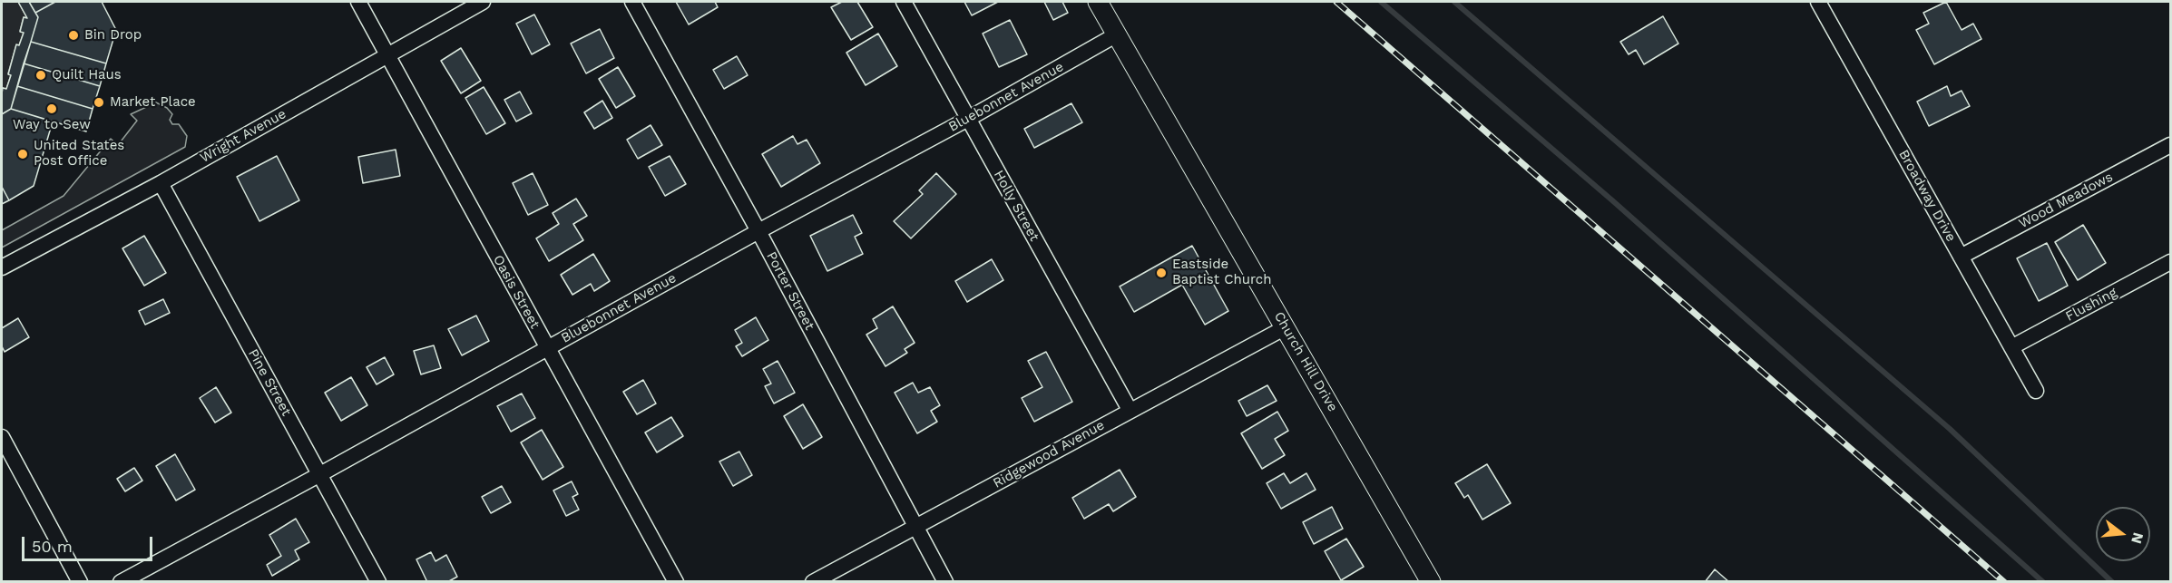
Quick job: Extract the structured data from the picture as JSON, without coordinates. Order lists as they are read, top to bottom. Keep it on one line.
{"streets":{"street":["Bluebonnet Avenue","Wright Avenue","Broadway Drive","Wood Meadows","Holly Street","Porter Street","Oasis Street","Flushing","Church Hill Drive","Pine Street","Ridgewood Avenue"]},"crossings":[["Bluebonnet Avenue","Holly Street"],["Bluebonnet Avenue","Porter Street"],["Bluebonnet Avenue","Oasis Street"],["Bluebonnet Avenue","Church Hill Drive"],["Bluebonnet Avenue","Pine Street"],["Wright Avenue","Oasis Street"],["Wright Avenue","Pine Street"],["Broadway Drive","Wood Meadows"],["Broadway Drive","Flushing"],["Holly Street","Ridgewood Avenue"],["Porter Street","Ridgewood Avenue"],["Church Hill Drive","Ridgewood Avenue"]],"places":["Bin Drop","Quilt Haus","Market Place","Way to Sew","United States Post Office","Eastside Baptist Church"],"scale_bar":"50 m","north":"right"}
